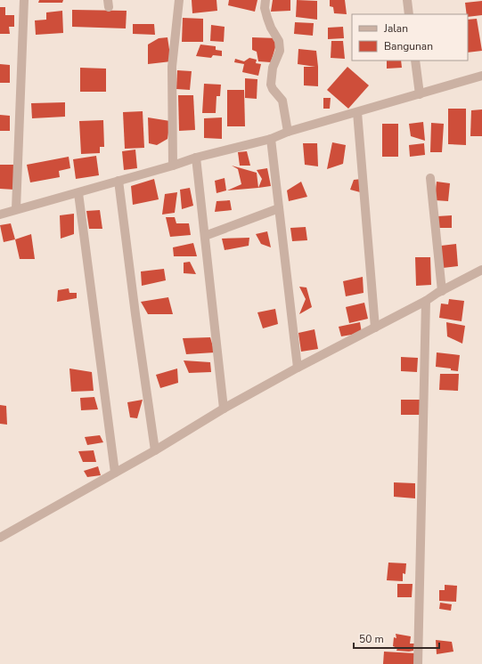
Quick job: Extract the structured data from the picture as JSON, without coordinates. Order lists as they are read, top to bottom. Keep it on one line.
{"legend":["Jalan","Bangunan"],"scale_bar":"50 m"}
